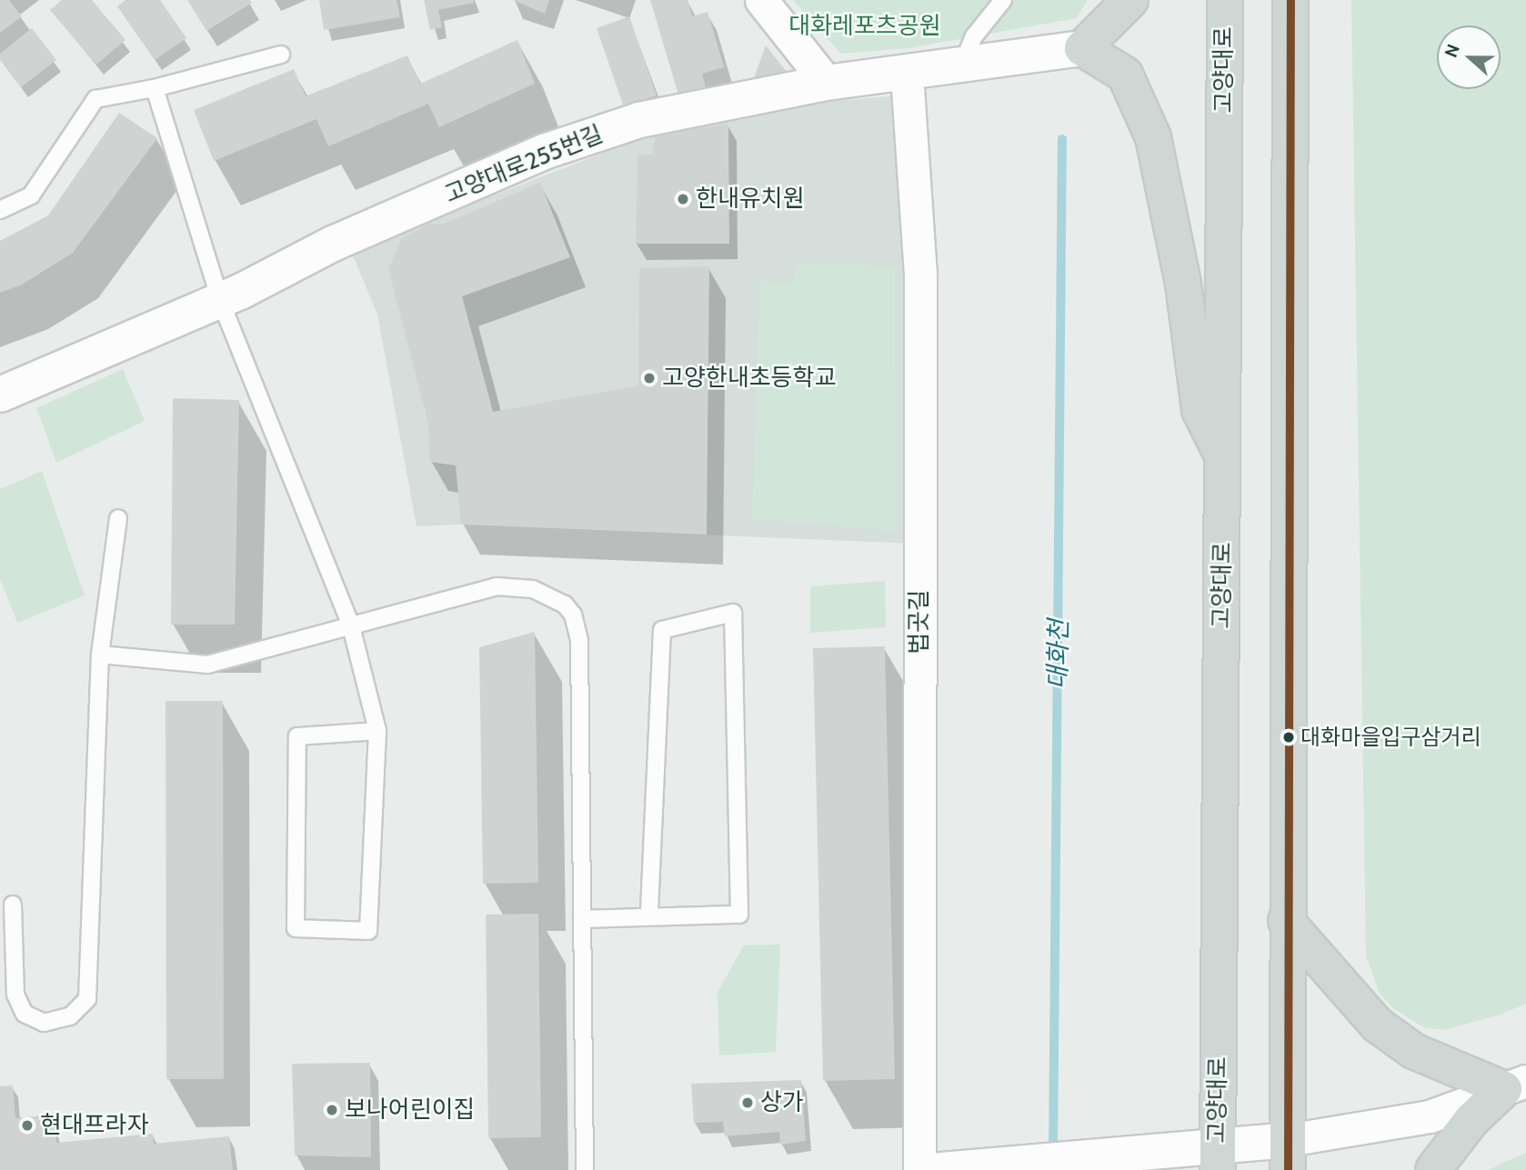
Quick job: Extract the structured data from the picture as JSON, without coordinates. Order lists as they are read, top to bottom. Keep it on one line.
{"streets":{"main road":["고양대로"],"street":["고양대로255번길","법곳길"]},"crossings":[["고양대로255번길","법곳길"]],"water":["대화천"],"parks":["대화레포츠공원"],"places":["한내유치원","고양한내초등학교","대화마을입구삼거리","상가","보나어린이집","현대프라자"],"north":"left"}
